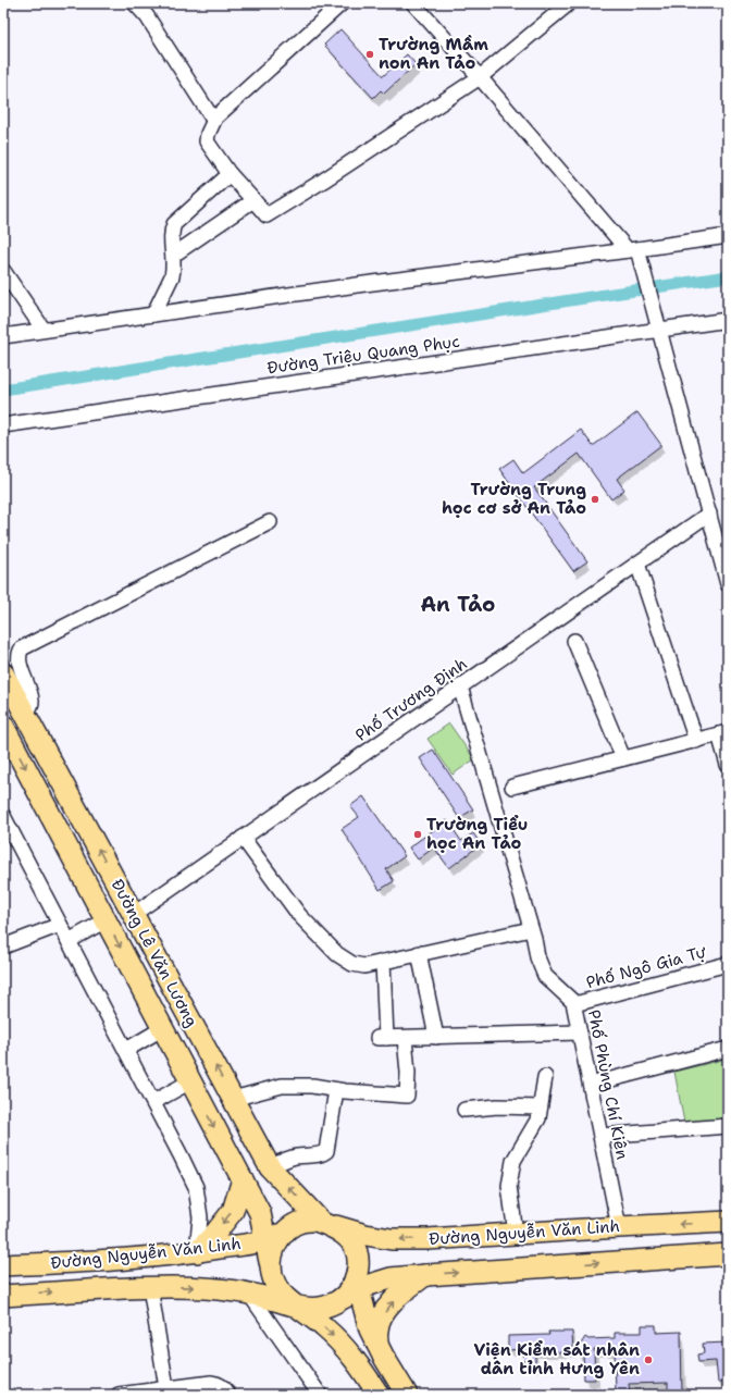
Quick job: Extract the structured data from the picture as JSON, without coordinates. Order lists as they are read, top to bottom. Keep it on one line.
{"streets":{"highway":["Đường Lê Văn Lương","Đường Nguyễn Văn Linh"],"street":["Đường Triệu Quang Phục","Phố Trương Định","Phố Ngô Gia Tự","Phố Phùng Chí Kiên"]},"crossings":[["Phố Trương Định","Đường Lê Văn Lương"],["Phố Trương Định","Phố Phùng Chí Kiên"],["Đường Lê Văn Lương","Đường Nguyễn Văn Linh"],["Phố Ngô Gia Tự","Phố Phùng Chí Kiên"],["Phố Phùng Chí Kiên","Đường Nguyễn Văn Linh"]],"districts":["An Tảo"],"places":["Trường Mầm non An Tảo","Trường Trung học cơ sở An Tảo","Trường Tiểu học An Tảo","Viện Kiểm sát nhân dân tỉnh Hưng Yên"]}
